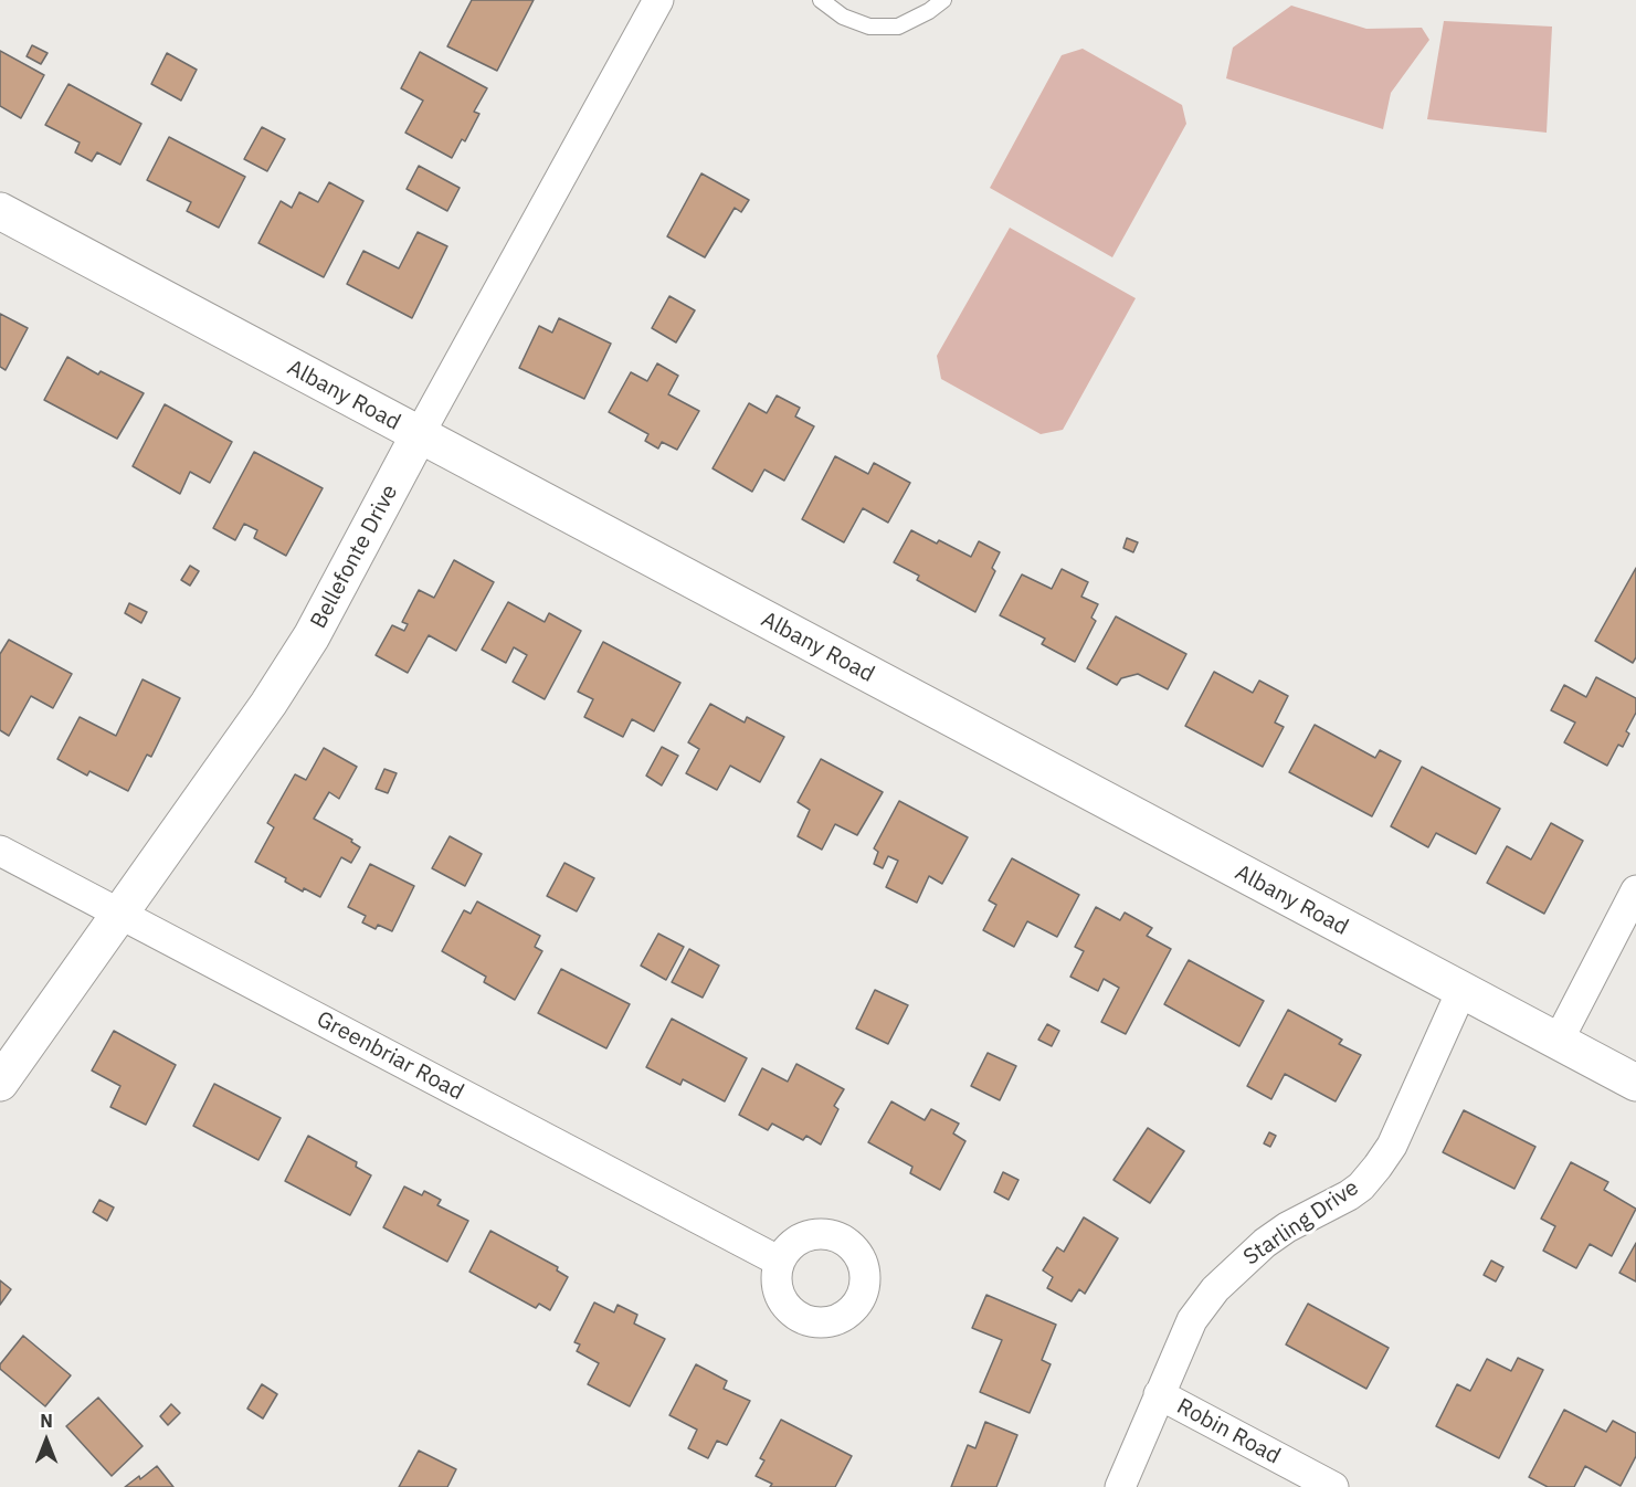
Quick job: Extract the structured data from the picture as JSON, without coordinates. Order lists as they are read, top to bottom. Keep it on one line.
{"streets":{"street":["Albany Road","Bellefonte Drive","Greenbriar Road","Starling Drive","Robin Road"]},"crossings":[["Albany Road","Bellefonte Drive"],["Albany Road","Starling Drive"],["Bellefonte Drive","Greenbriar Road"],["Starling Drive","Robin Road"]],"north":"top"}
